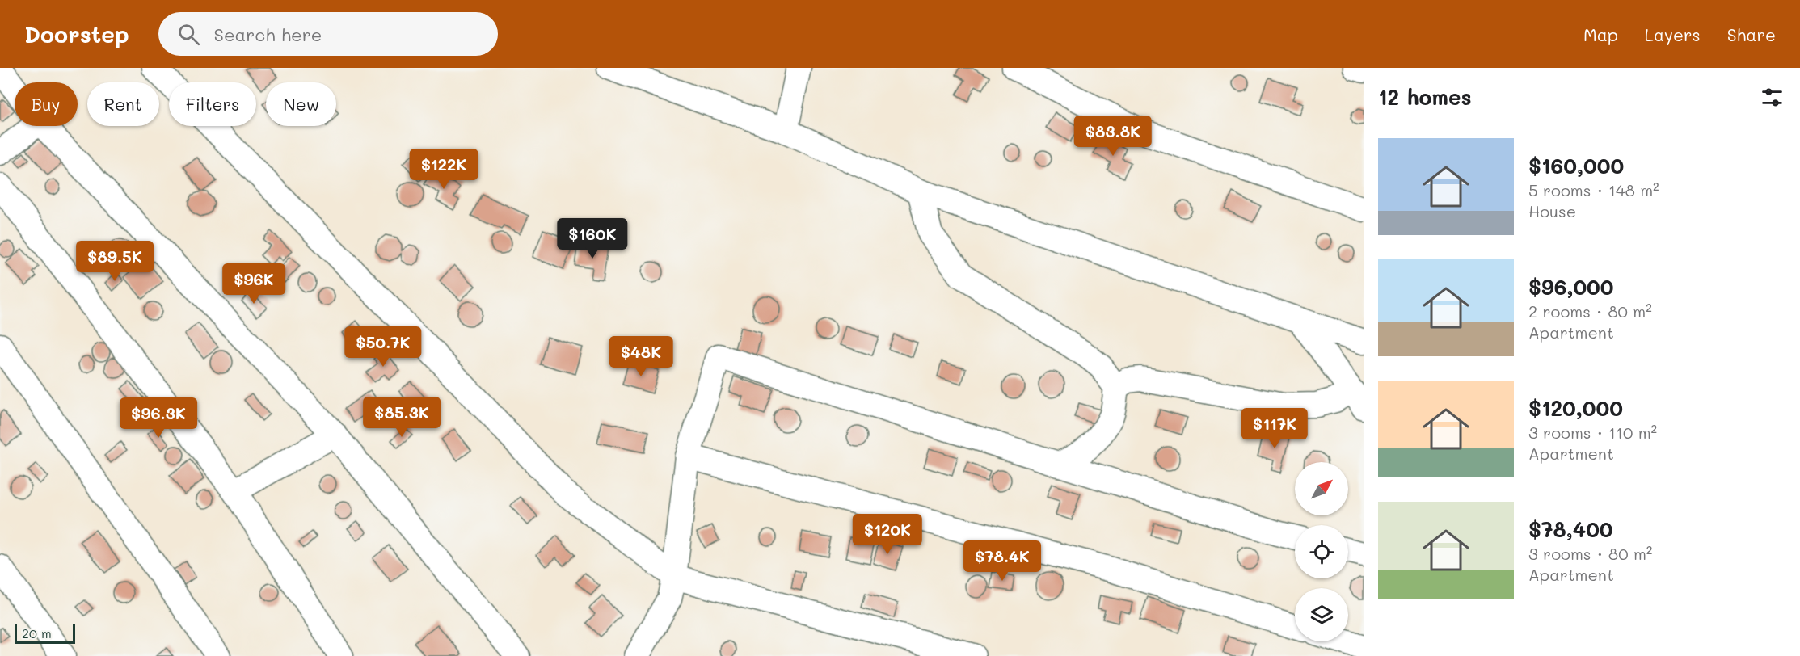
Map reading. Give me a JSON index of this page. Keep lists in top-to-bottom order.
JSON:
{
  "scale_bar": "20 m",
  "north": "top right",
  "page": {
    "header": "Doorstep",
    "search": "Search here",
    "nav": ["Map", "Layers", "Share"],
    "heading": "12 homes",
    "chip": [
      "Buy",
      "Rent",
      "Filters",
      "New"
    ],
    "price": [
      "$83.8K",
      "$122K",
      "$160K",
      "$89.5K",
      "$96K",
      "$50.7K",
      "$48K",
      "$85.3K",
      "$96.3K",
      "$117K",
      "$120K",
      "$78.4K"
    ],
    "list": [
      {
        "name": "$160,000",
        "note": "5 rooms · 148 m² · House"
      },
      {
        "name": "$96,000",
        "note": "2 rooms · 80 m² · Apartment"
      },
      {
        "name": "$120,000",
        "note": "3 rooms · 110 m² · Apartment"
      },
      {
        "name": "$78,400",
        "note": "3 rooms · 80 m² · Apartment"
      }
    ],
    "scale": "20 m"
  }
}
